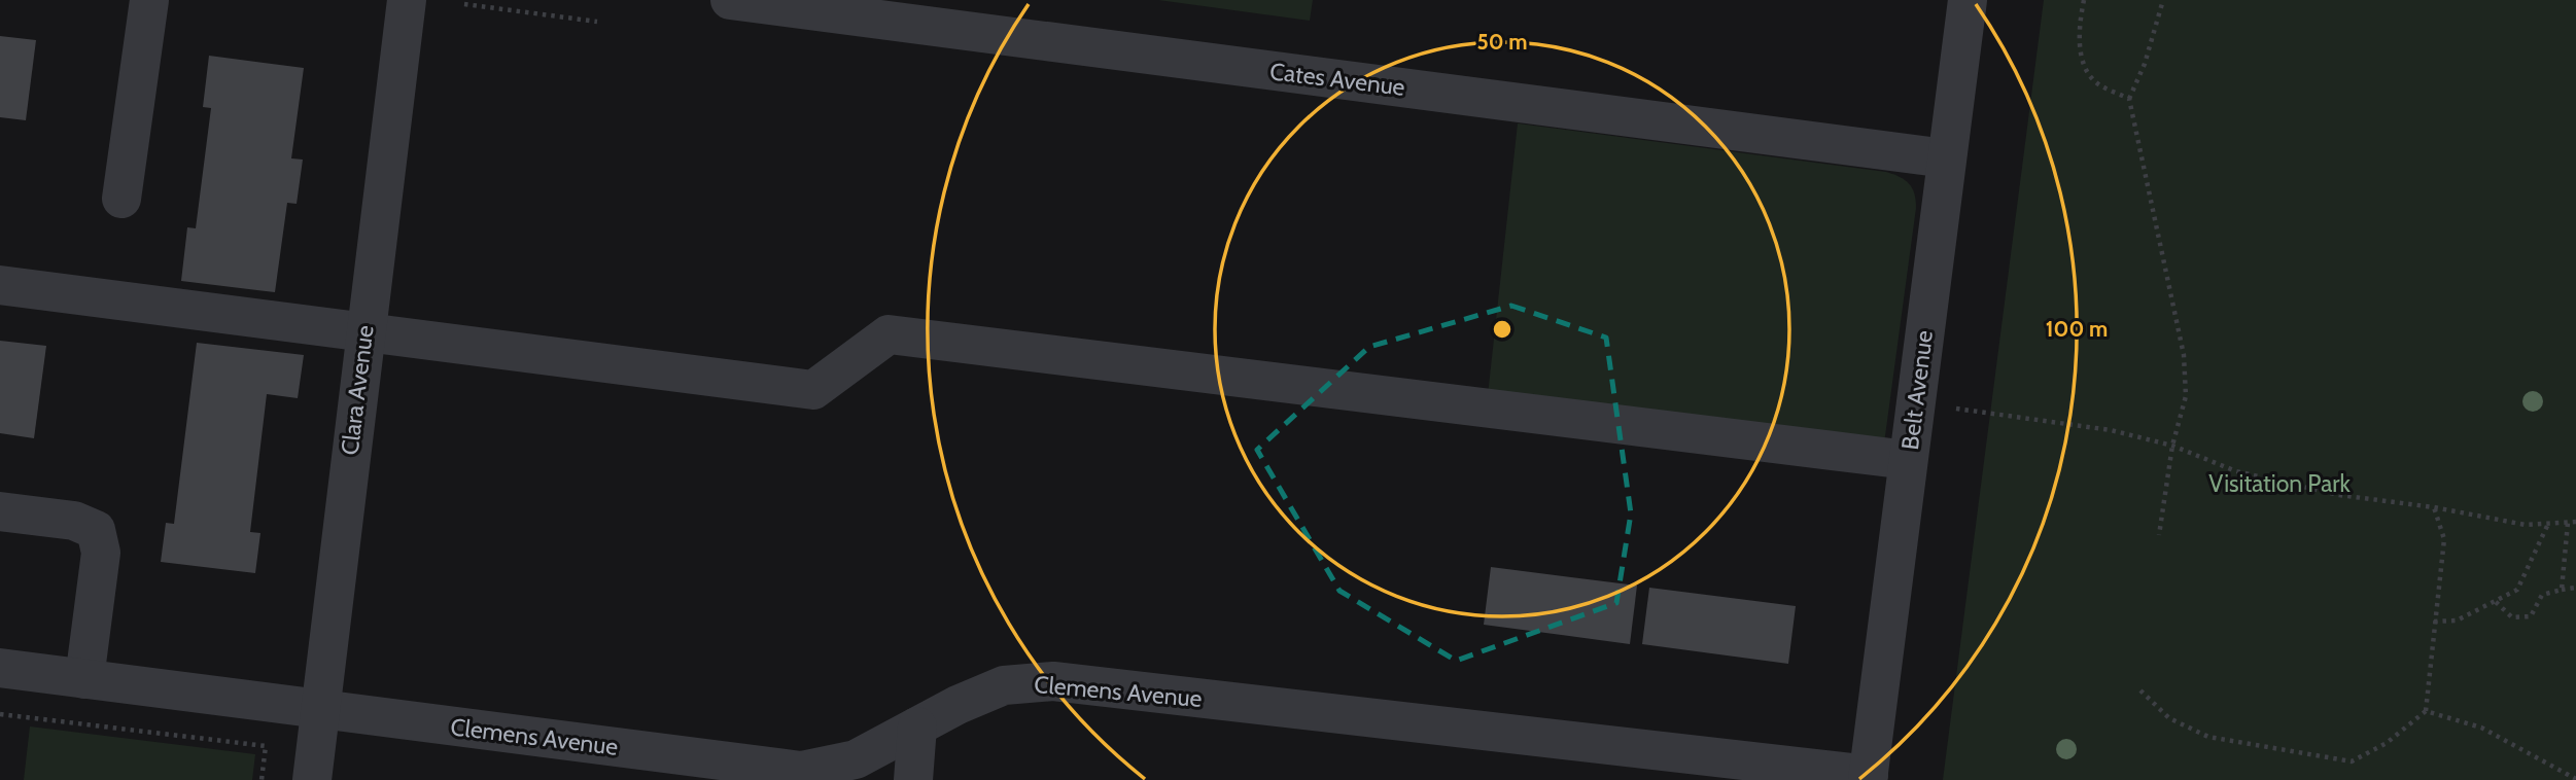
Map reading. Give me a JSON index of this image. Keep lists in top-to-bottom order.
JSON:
{
  "streets": {
    "street": [
      "Cates Avenue",
      "Clara Avenue",
      "Belt Avenue",
      "Clemens Avenue"
    ]
  },
  "crossings": [
    ["Cates Avenue", "Belt Avenue"],
    ["Clara Avenue", "Clemens Avenue"],
    ["Belt Avenue", "Clemens Avenue"]
  ],
  "parks": ["Visitation Park"],
  "rings": ["50 m", "100 m"]
}
